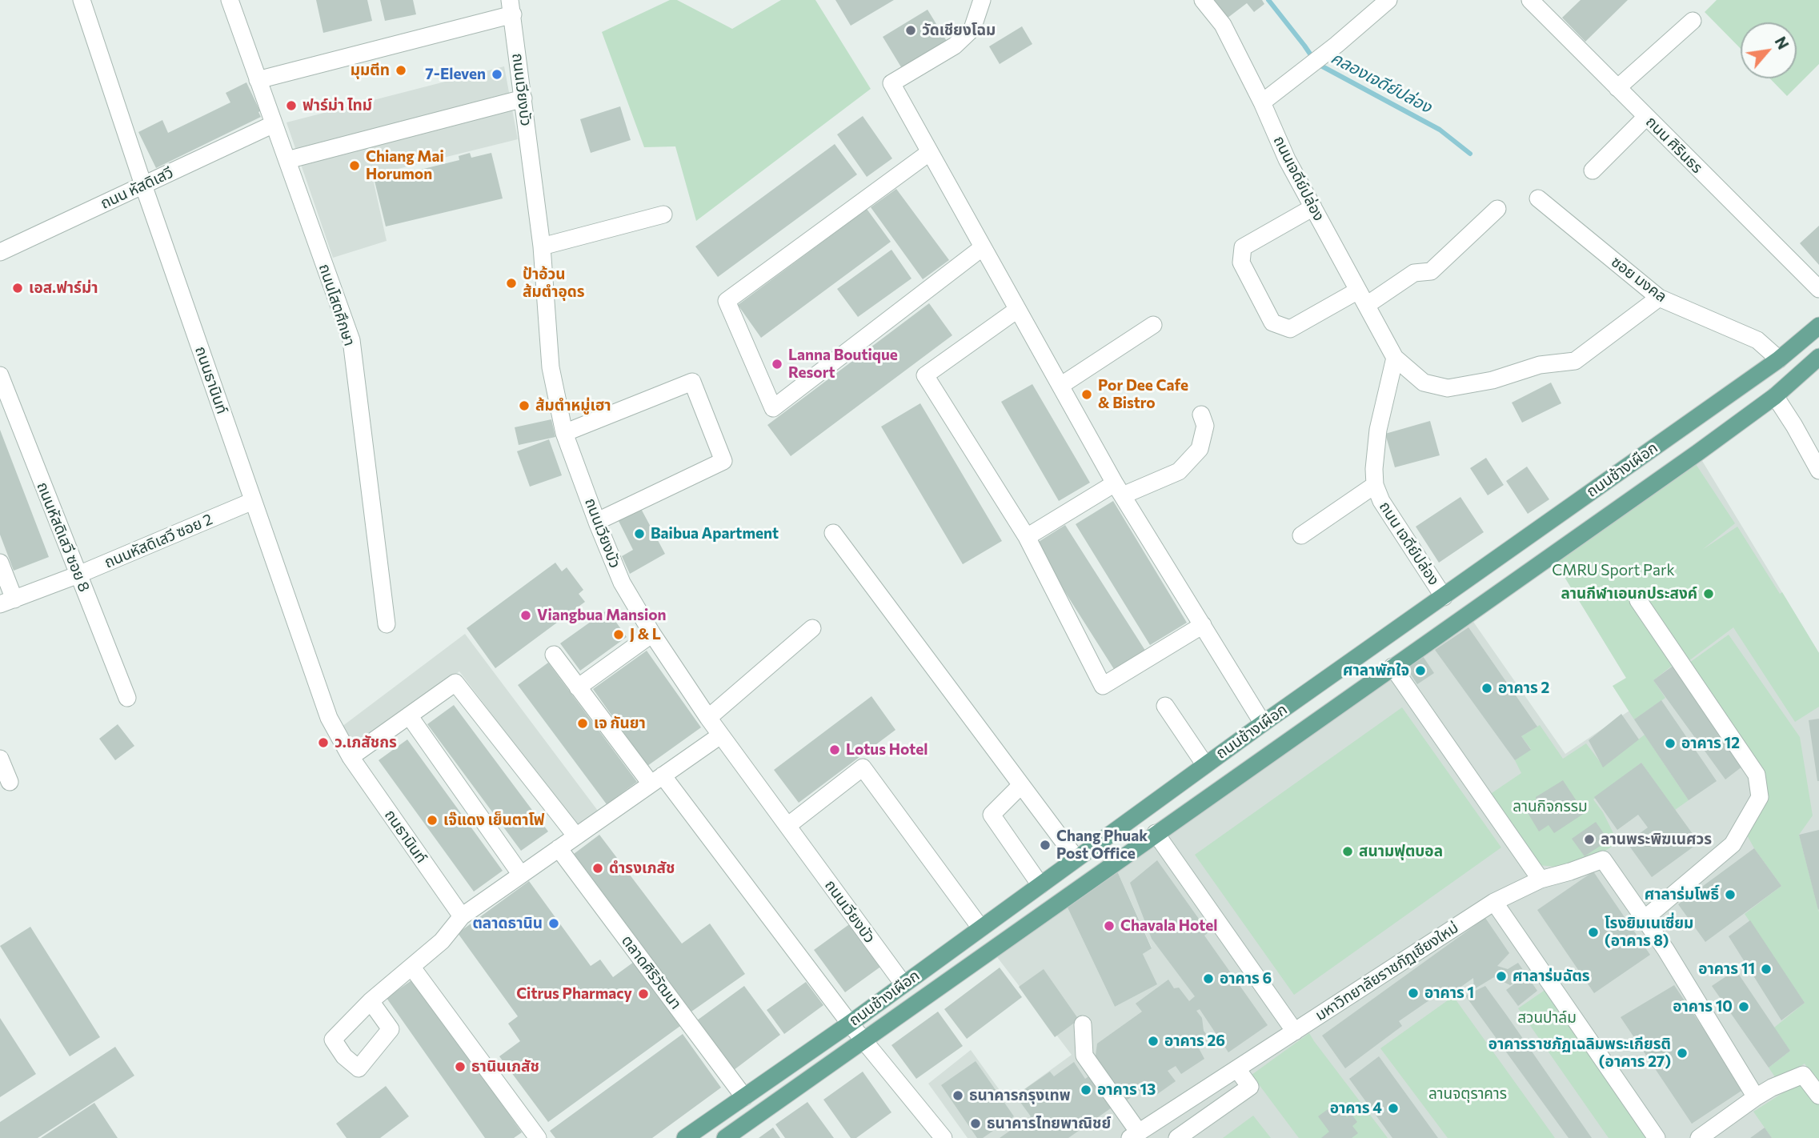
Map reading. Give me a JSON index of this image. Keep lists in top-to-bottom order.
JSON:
{
  "streets": {
    "main road": ["ถนนช้างเผือก"],
    "street": [
      "ถนนเวียงบัว",
      "ถนน ศิรินธร",
      "ถนนเจดีย์ปล่อง",
      "ถนน หัสดิเสวี",
      "ซอย มงคล",
      "ถนนโสตศึกษา",
      "ถนนธานินท์",
      "ถนนหัสดิเสวี ซอย 8",
      "ถนนหัสดิเสวี ซอย 2",
      "ถนน เจดีย์ปล่อง",
      "ถนธานินท์",
      "มหาวิทยาลัยราชภัฏเชียงใหม่",
      "ตลาดศิริวัฒนา"
    ]
  },
  "crossings": [
    ["ถนนเวียงบัว", "ถนนช้างเผือก"],
    ["ถนนเจดีย์ปล่อง", "ถนน เจดีย์ปล่อง"],
    ["ถนน หัสดิเสวี", "ถนนโสตศึกษา"],
    ["ถนน หัสดิเสวี", "ถนนธานินท์"],
    ["ซอย มงคล", "ถนนช้างเผือก"],
    ["ถนนธานินท์", "ถนนหัสดิเสวี ซอย 2"],
    ["ถนนธานินท์", "ถนธานินท์"],
    ["ถนนช้างเผือก", "ถนน เจดีย์ปล่อง"],
    ["ถนนช้างเผือก", "ตลาดศิริวัฒนา"],
    ["ถนนหัสดิเสวี ซอย 8", "ถนนหัสดิเสวี ซอย 2"]
  ],
  "water": ["คลองเจดีย์ปล่อง"],
  "parks": [
    "CMRU Sport Park",
    "ลานกิจกรรม",
    "สวนปาล์ม",
    "ลานจตุราคาร"
  ],
  "places": [
    "วัดเชียงโฉม",
    "มุมตีท",
    "7-Eleven",
    "ฟาร์ม่า ไทม์",
    "Chiang Mai Horumon",
    "ป้าอ้วน ส้มตำอุดร",
    "เอส.ฟาร์ม่า",
    "Lanna Boutique Resort",
    "Por Dee Cafe & Bistro",
    "ส้มตำหมู่เฮา",
    "Baibua Apartment",
    "ลานกีฬาเอนกประสงค์",
    "Viangbua Mansion",
    "J & L",
    "ศาลาพักใจ",
    "อาคาร 2",
    "เจ กันยา",
    "ว.เภสัชกร",
    "อาคาร 12",
    "Lotus Hotel",
    "เจ๊แดง เย็นตาโฟ",
    "ลานพระพิฆเนศวร",
    "Chang Phuak Post Office",
    "สนามฟุตบอล",
    "ดำรงเภสัช",
    "ศาลาร่มโพธิ์",
    "ตลาดธานิน",
    "Chavala Hotel",
    "โรงยิมเนเซี่ยม (อาคาร 8)",
    "อาคาร 11",
    "ศาลาร่มฉัตร",
    "อาคาร 6",
    "อาคาร 1",
    "Citrus Pharmacy",
    "อาคาร 10",
    "อาคาร 26",
    "อาคารราชภัฏเฉลิมพระเกียรติ (อาคาร 27)",
    "ธานินเภสัช",
    "อาคาร 13",
    "ธนาคารกรุงเทพ",
    "อาคาร 4",
    "ธนาคารไทยพาณิชย์"
  ],
  "north": "top right"
}
